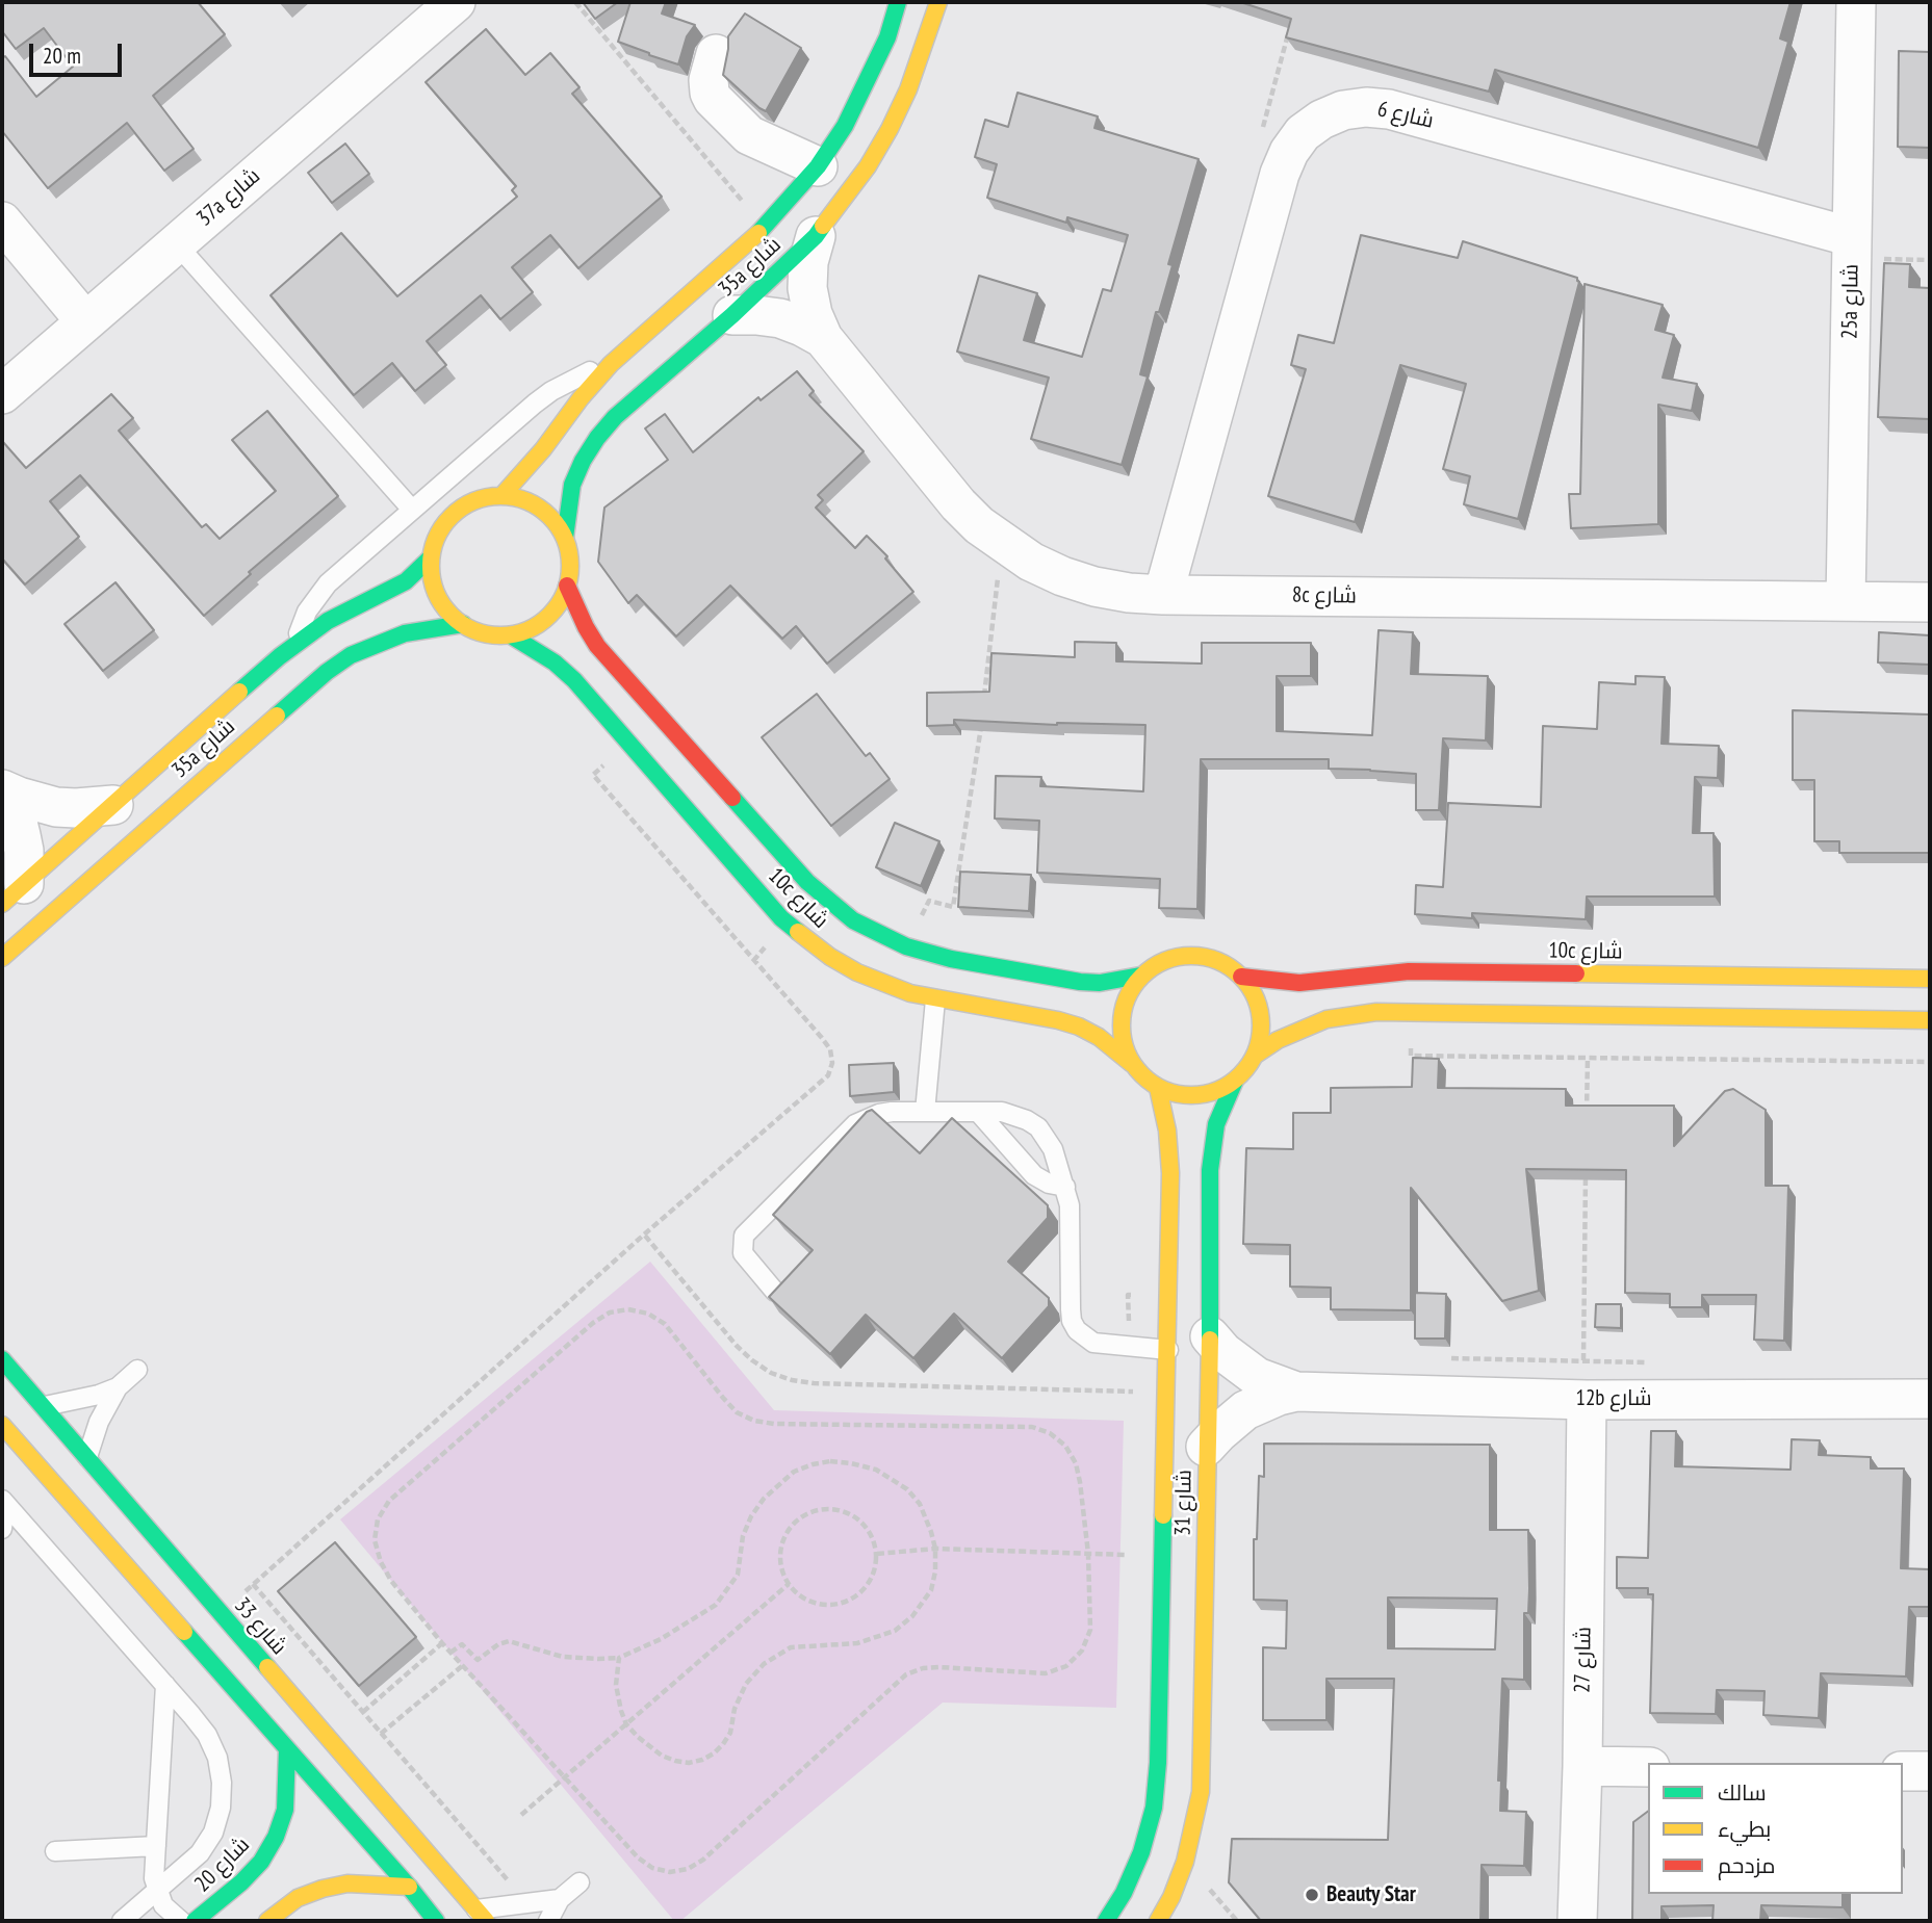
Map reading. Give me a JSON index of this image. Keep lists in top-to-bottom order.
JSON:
{
  "streets": {
    "street": [
      "شارع 6",
      "37a شارع",
      "35a شارع",
      "25a شارع",
      "8c شارع",
      "10c شارع",
      "12b شارع",
      "شارع 31",
      "شارع 33",
      "شارع 27",
      "شارع 20"
    ]
  },
  "crossings": [
    ["شارع 6", "25a شارع"],
    ["شارع 6", "8c شارع"],
    ["35a شارع", "8c شارع"],
    ["35a شارع", "10c شارع"],
    ["25a شارع", "8c شارع"],
    ["10c شارع", "شارع 31"],
    ["12b شارع", "شارع 31"],
    ["12b شارع", "شارع 27"]
  ],
  "places": ["Beauty Star"],
  "legend": ["سالك", "بطيء", "مزدحم"],
  "scale_bar": "20 m"
}
